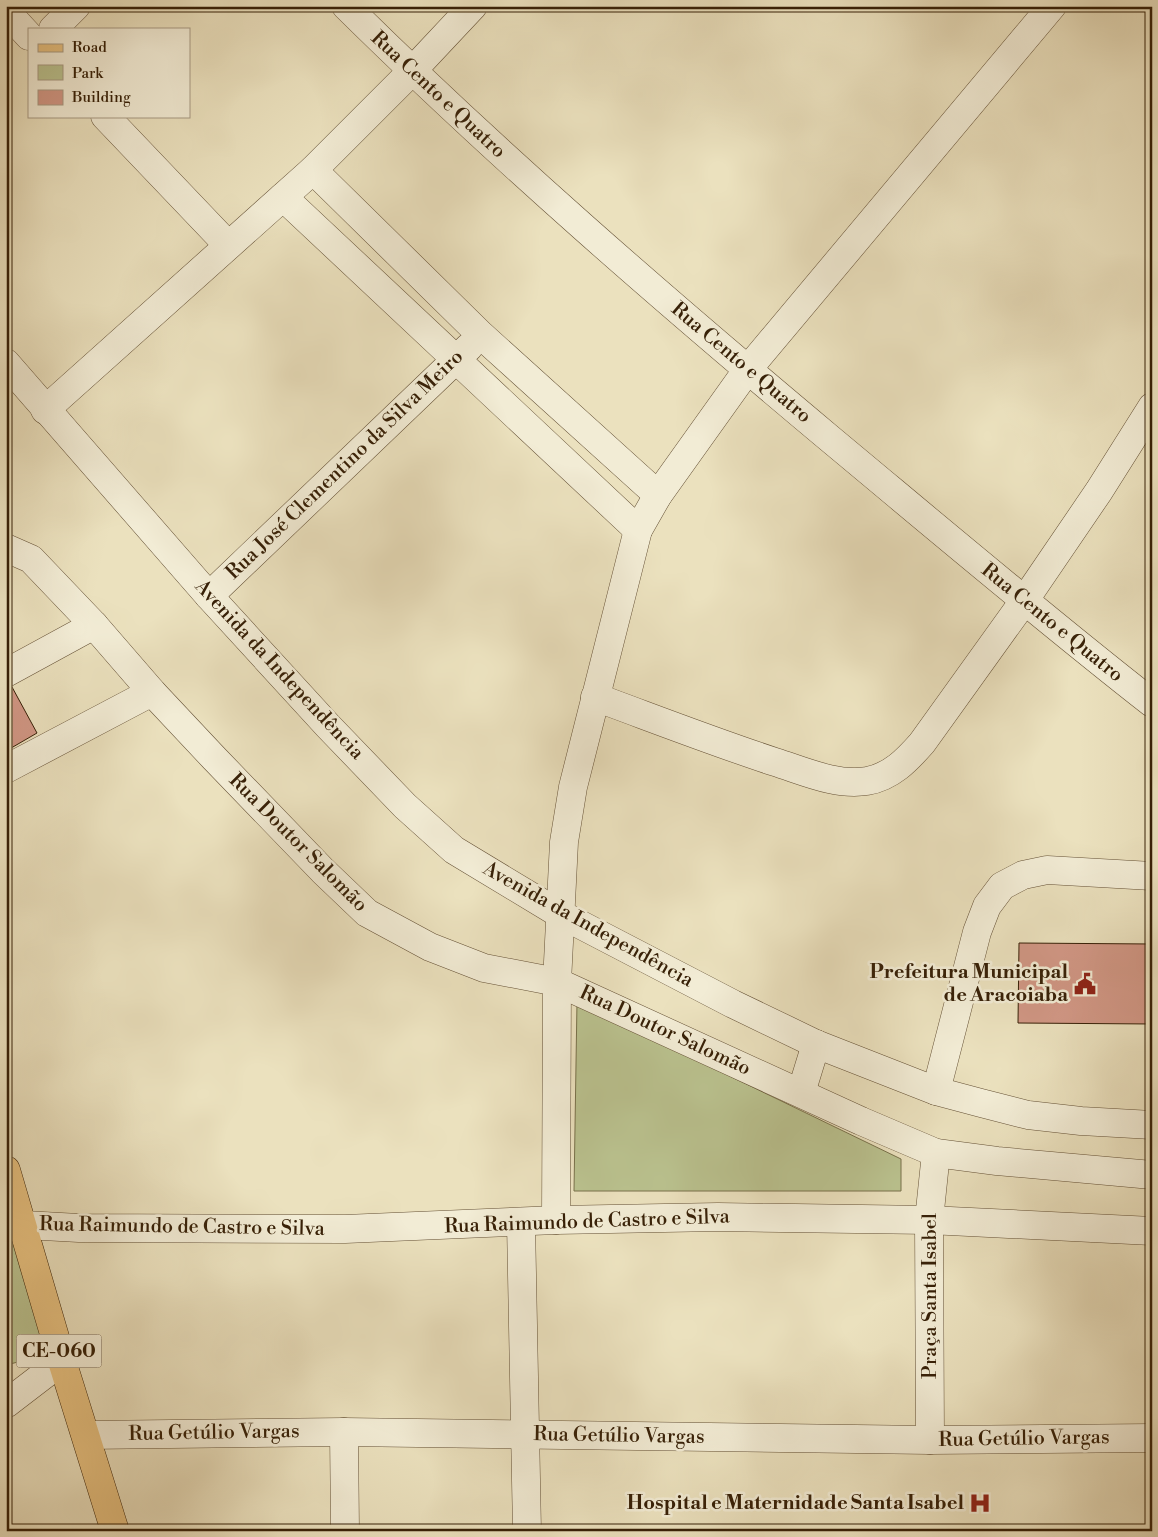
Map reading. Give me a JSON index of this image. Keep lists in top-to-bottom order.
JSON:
{
  "streets": {
    "main road": ["CE-060"],
    "street": [
      "Rua Cento e Quatro",
      "Rua José Clementino da Silva Meiro",
      "Avenida da Independência",
      "Rua Doutor Salomão",
      "Rua Raimundo de Castro e Silva",
      "Praça Santa Isabel",
      "Rua Getúlio Vargas"
    ]
  },
  "crossings": [
    ["Rua José Clementino da Silva Meiro", "Avenida da Independência"],
    ["Rua Doutor Salomão", "Praça Santa Isabel"],
    ["Rua Raimundo de Castro e Silva", "Praça Santa Isabel"],
    ["Rua Raimundo de Castro e Silva", "CE-060"],
    ["Praça Santa Isabel", "Rua Getúlio Vargas"],
    ["CE-060", "Rua Getúlio Vargas"]
  ],
  "places": {
    "public building": ["Prefeitura Municipal de Aracoiaba"],
    "hospital": ["Hospital e Maternidade Santa Isabel"]
  },
  "legend": ["Road", "Park", "Building"]
}
